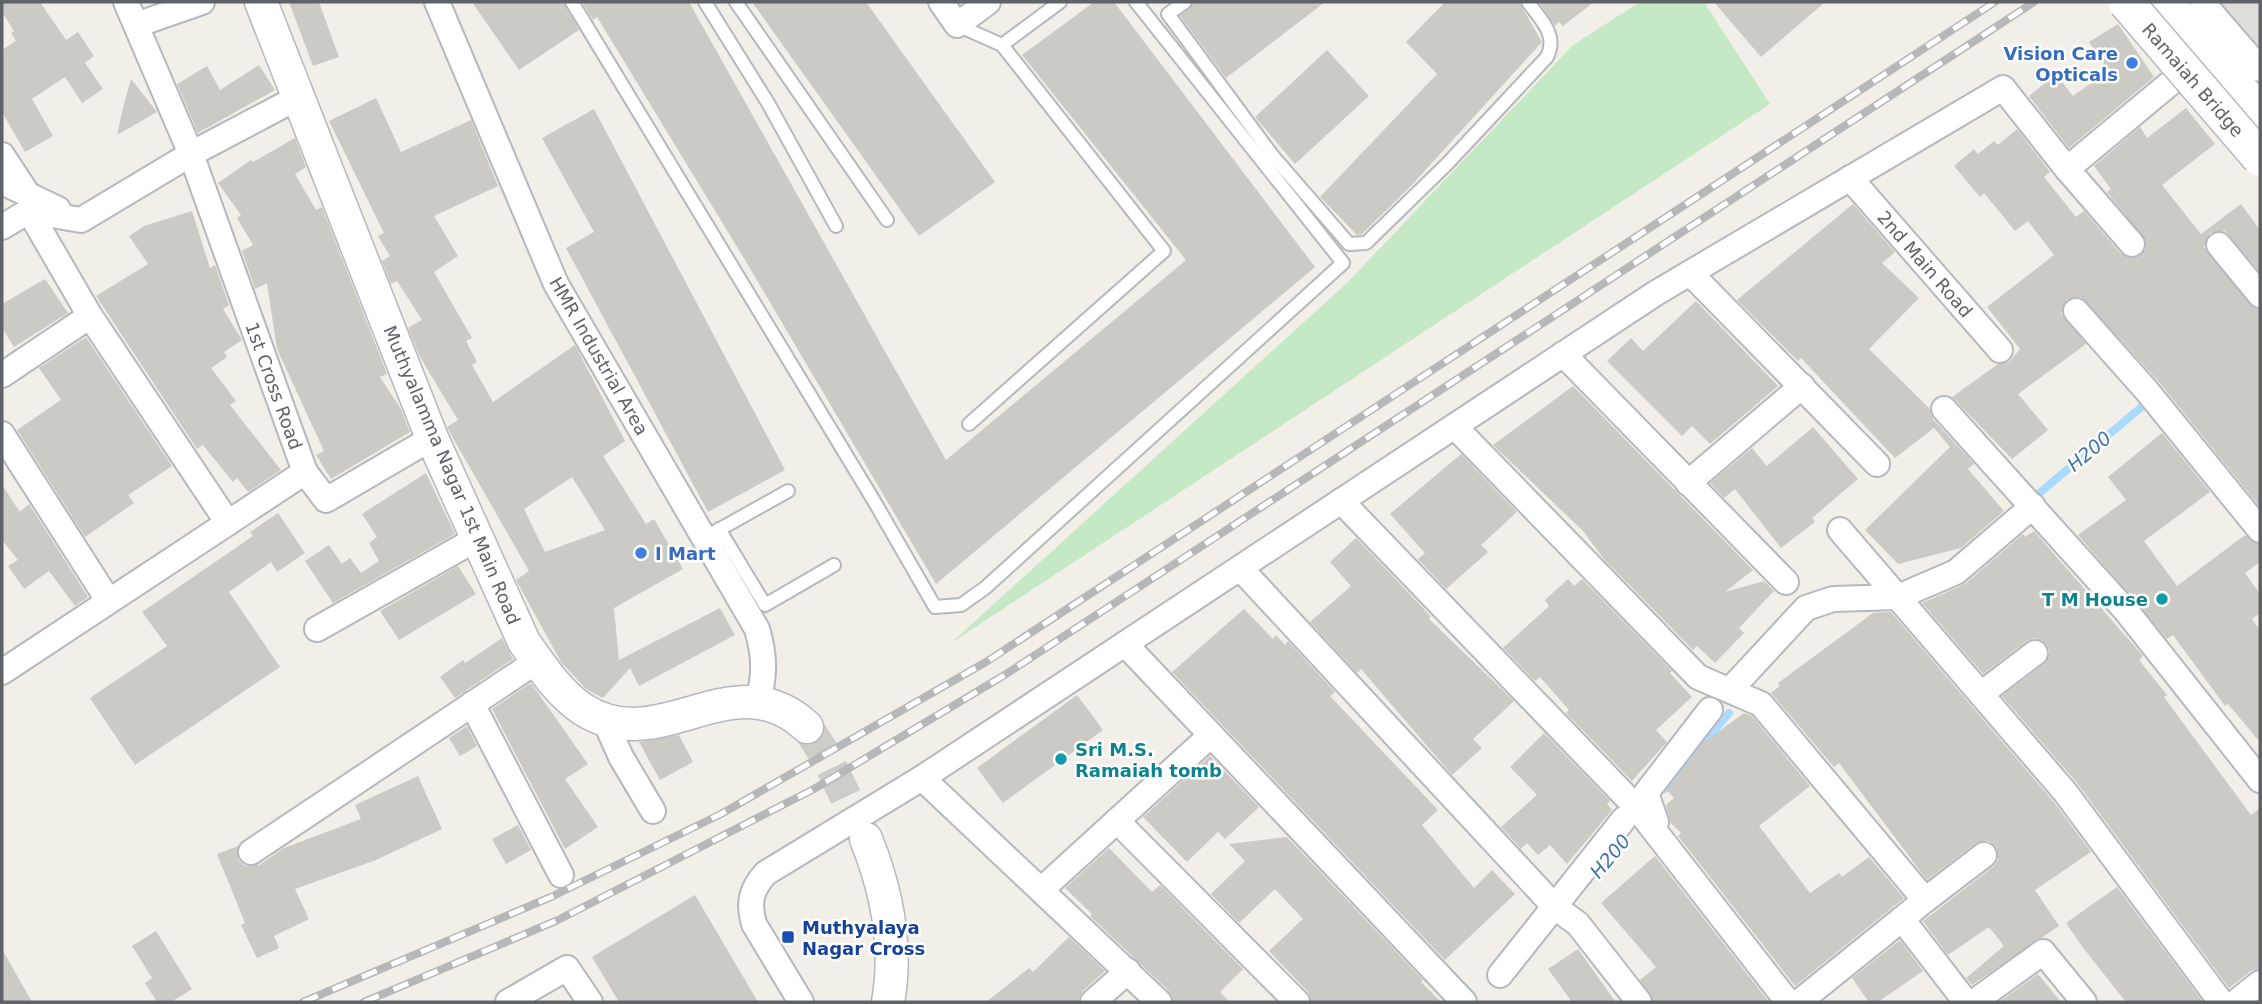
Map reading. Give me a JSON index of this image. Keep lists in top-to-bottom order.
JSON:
{
  "streets": {
    "main road": ["Ramaiah Bridge"],
    "street": [
      "2nd Main Road",
      "HMR Industrial Area",
      "1st Cross Road",
      "Muthyalamma Nagar 1st Main Road"
    ]
  },
  "crossings": [
    ["HMR Industrial Area", "Muthyalamma Nagar 1st Main Road"]
  ],
  "water": ["H200"],
  "places": {
    "other": [
      "Vision Care Opticals",
      "I Mart",
      "T M House",
      "Sri M.S. Ramaiah tomb"
    ],
    "transit": ["Muthyalaya Nagar Cross"]
  }
}
